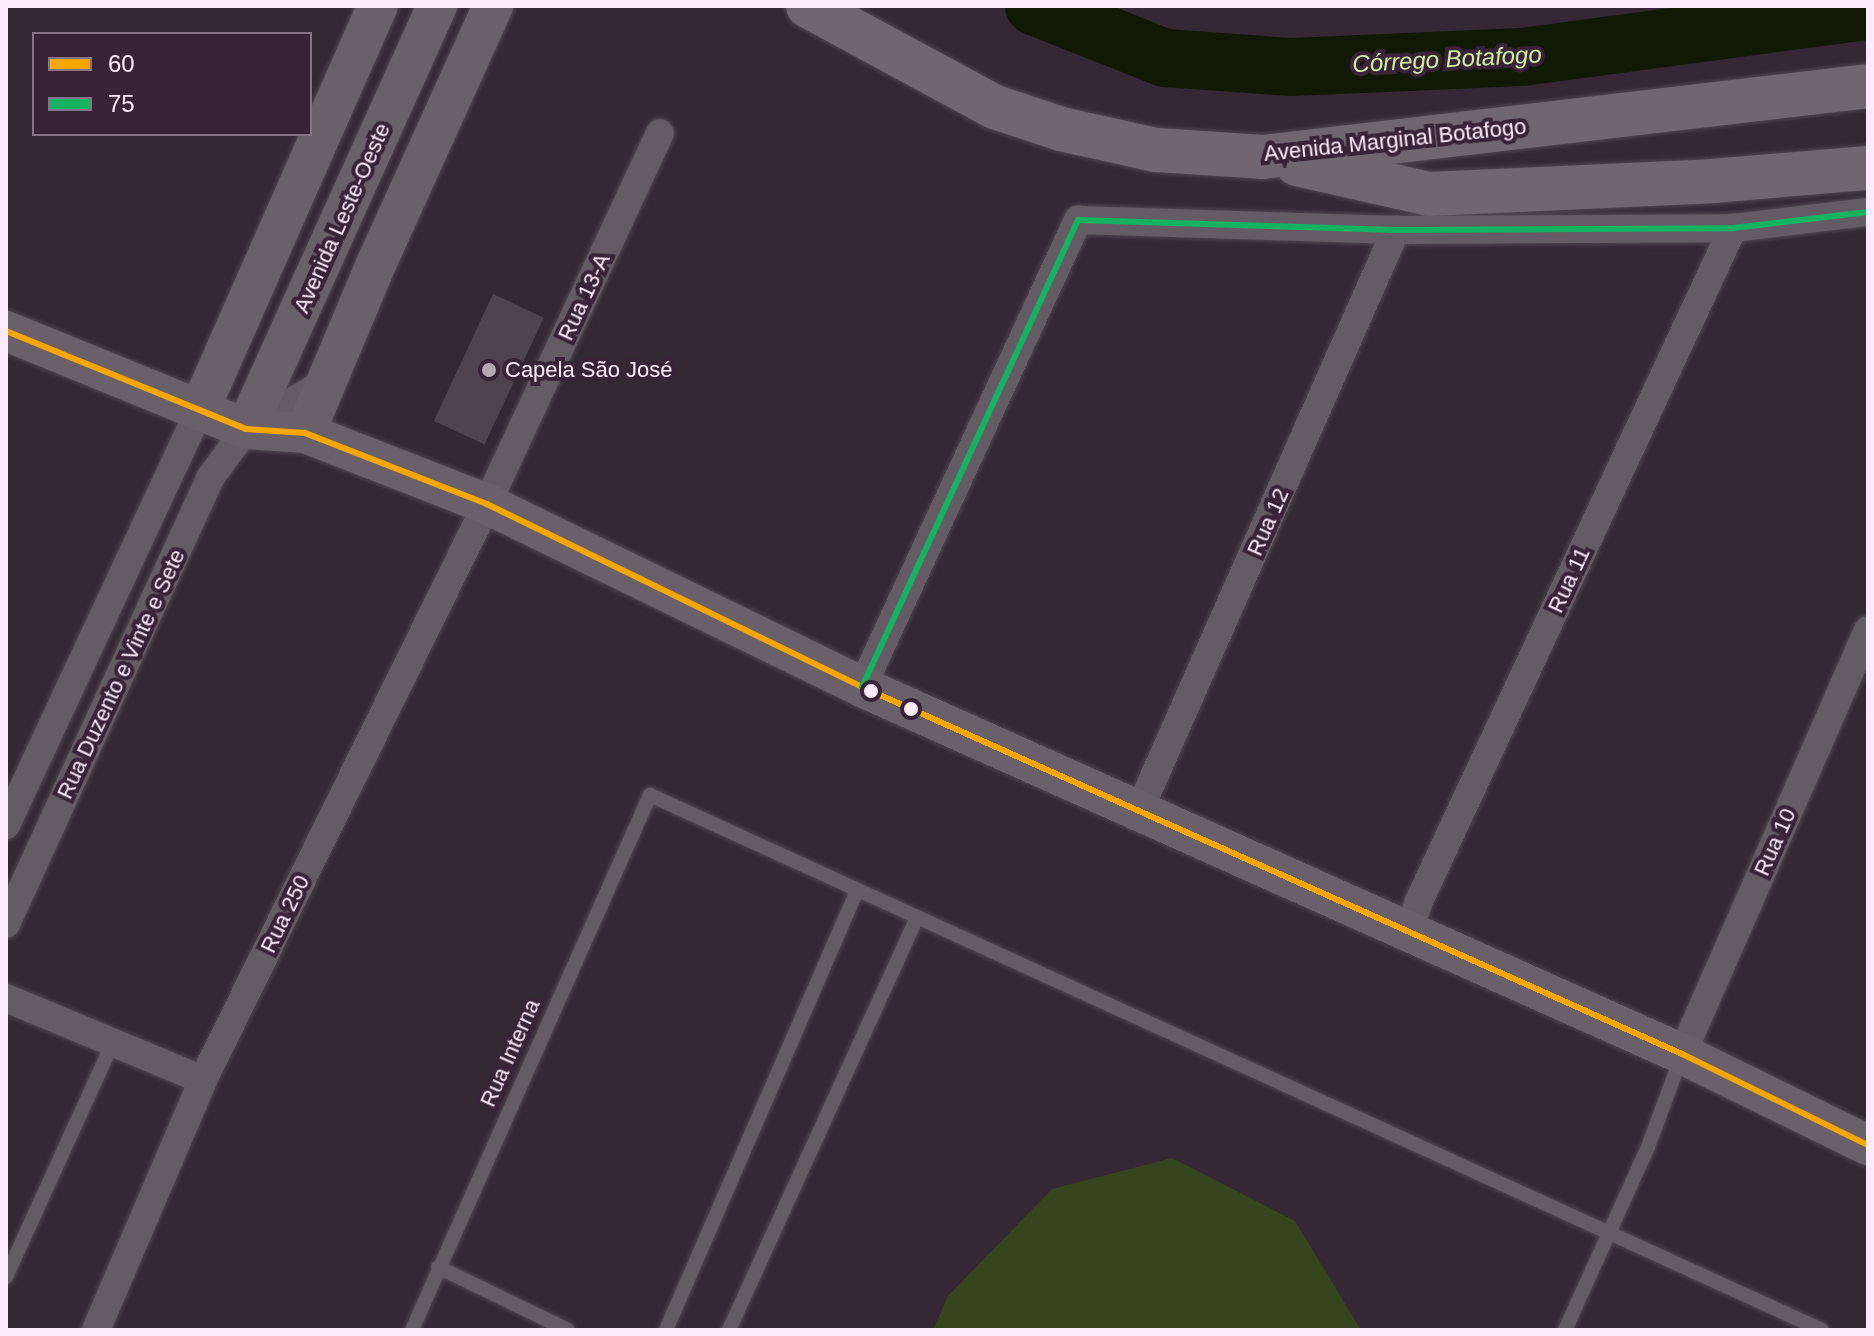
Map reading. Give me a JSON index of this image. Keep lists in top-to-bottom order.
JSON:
{
  "streets": {
    "main road": ["Avenida Marginal Botafogo", "Avenida Leste-Oeste"],
    "street": [
      "Rua 13-A",
      "Rua 12",
      "Rua 11",
      "Rua Duzento e Vinte e Sete",
      "Rua 10",
      "Rua 250"
    ],
    "lane": ["Rua Interna"]
  },
  "crossings": [
    ["Avenida Leste-Oeste", "Rua Duzento e Vinte e Sete"],
    ["Rua 13-A", "Rua 250"]
  ],
  "water": ["Córrego Botafogo"],
  "places": ["Capela São José"],
  "lines": ["transit line 75", "transit line 60"],
  "legend": ["60", "75"]
}
